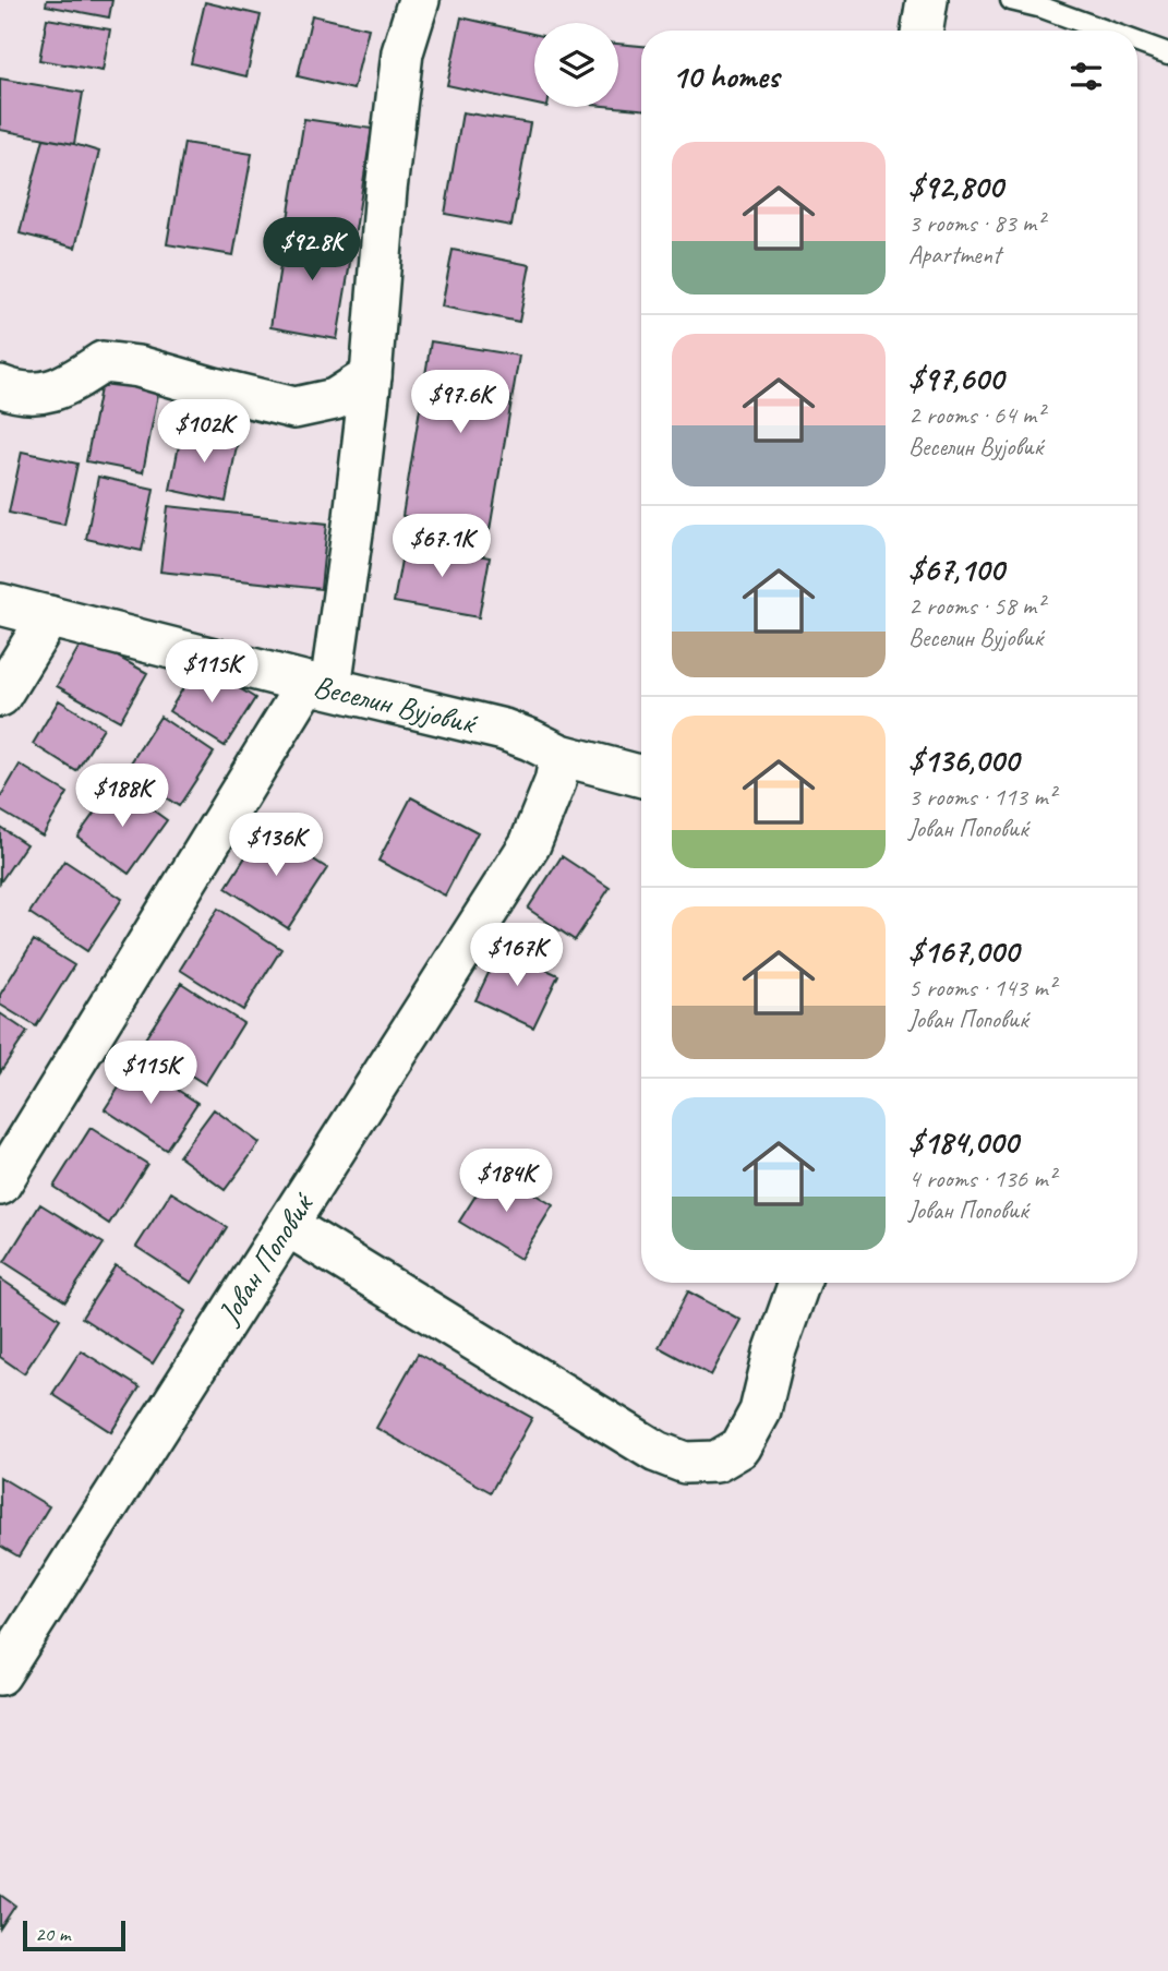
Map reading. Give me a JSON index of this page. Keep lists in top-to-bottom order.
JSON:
{
  "streets": {
    "street": ["Веселин Вујовиќ", "Јован Поповиќ"]
  },
  "crossings": [
    ["Веселин Вујовиќ", "Јован Поповиќ"]
  ],
  "scale_bar": "20 m",
  "page": {
    "heading": "10 homes",
    "list": [
      {
        "name": "$92,800",
        "note": "3 rooms · 83 m² · Apartment"
      },
      {
        "name": "$97,600",
        "note": "2 rooms · 64 m² · Веселин Вујовиќ"
      },
      {
        "name": "$67,100",
        "note": "2 rooms · 58 m² · Веселин Вујовиќ"
      },
      {
        "name": "$136,000",
        "note": "3 rooms · 113 m² · Јован Поповиќ"
      },
      {
        "name": "$167,000",
        "note": "5 rooms · 143 m² · Јован Поповиќ"
      },
      {
        "name": "$184,000",
        "note": "4 rooms · 136 m² · Јован Поповиќ"
      }
    ],
    "price": [
      "$92.8K",
      "$97.6K",
      "$102K",
      "$67.1K",
      "$115K",
      "$188K",
      "$136K",
      "$167K",
      "$115K",
      "$184K"
    ],
    "scale": "20 m"
  }
}
